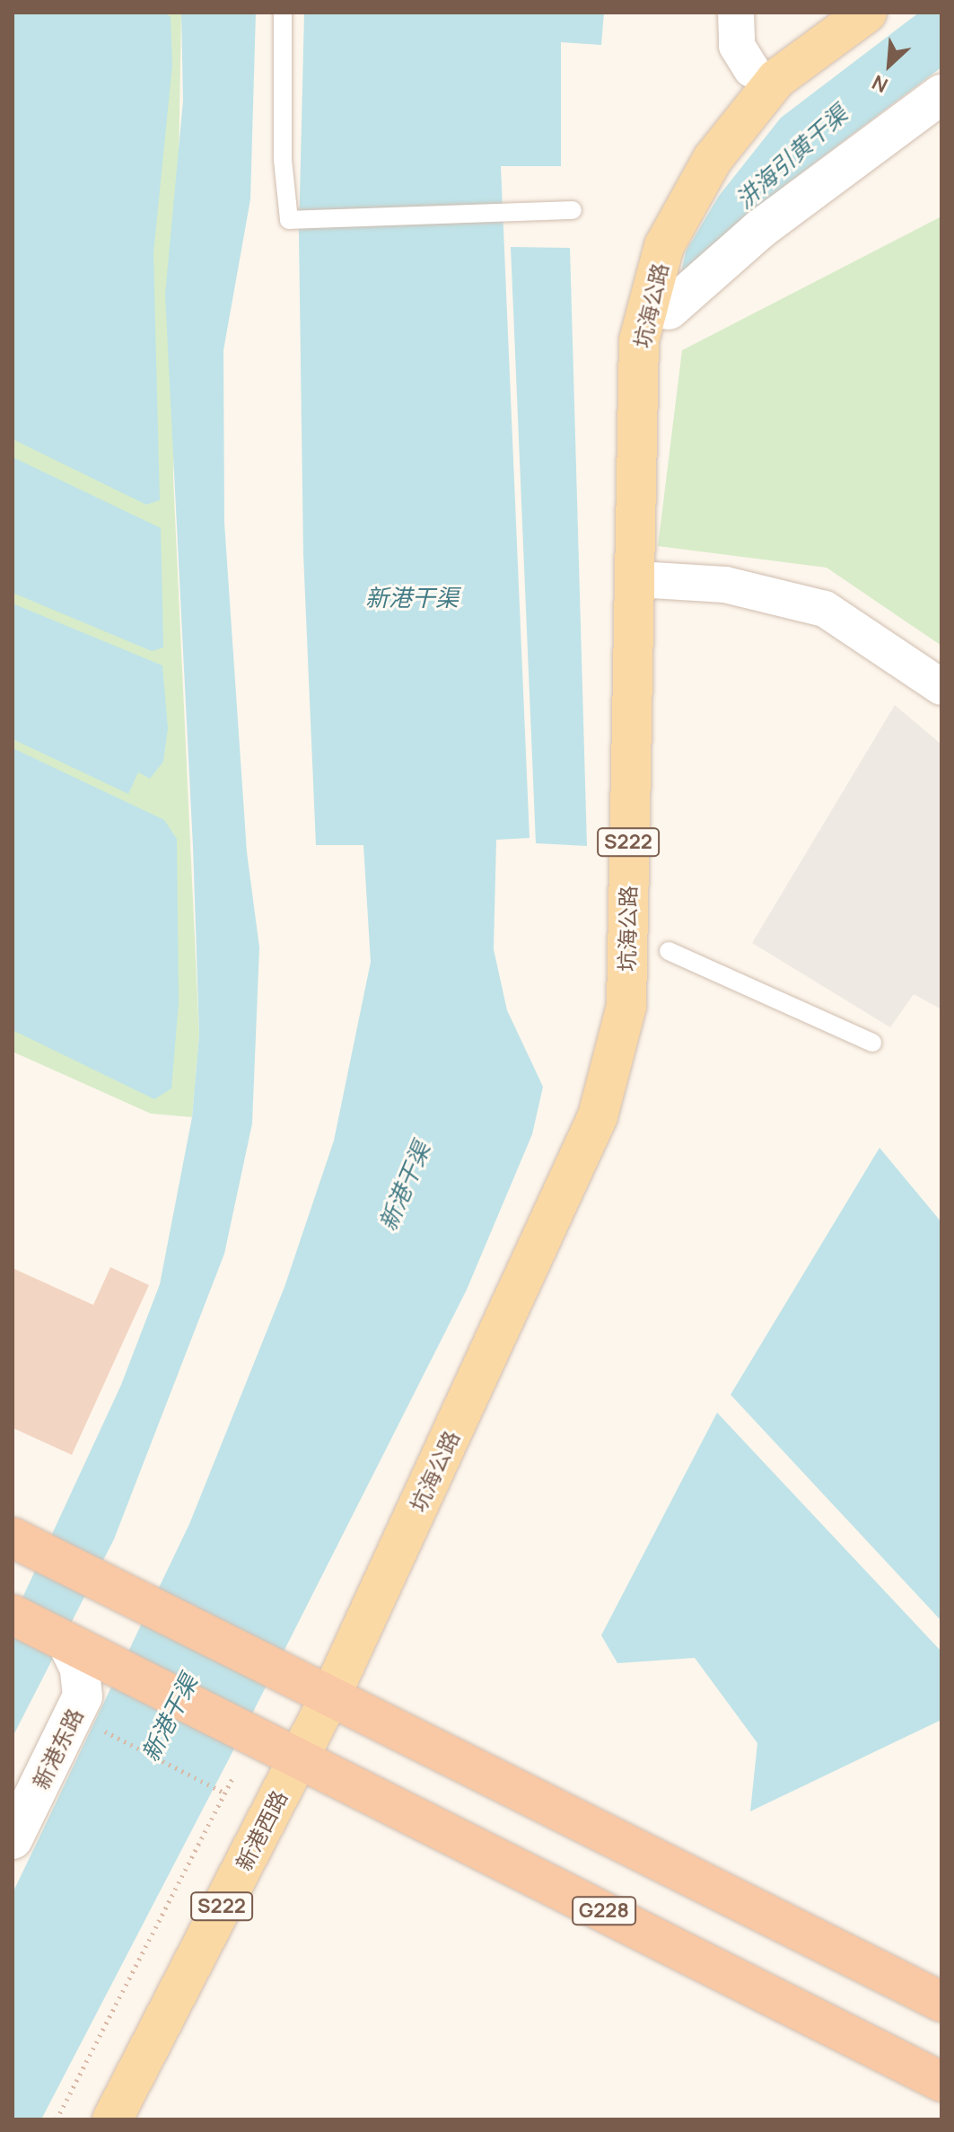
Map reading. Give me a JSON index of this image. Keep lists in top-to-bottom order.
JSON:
{
  "streets": {
    "highway": ["G228"],
    "main road": ["坑海公路", "S222", "新港西路"],
    "street": ["新港东路"]
  },
  "crossings": [
    ["坑海公路", "新港西路"],
    ["新港东路", "G228"],
    ["新港西路", "G228"]
  ],
  "water": ["汫海引黄干渠", "新港干渠"],
  "north": "bottom left"
}
